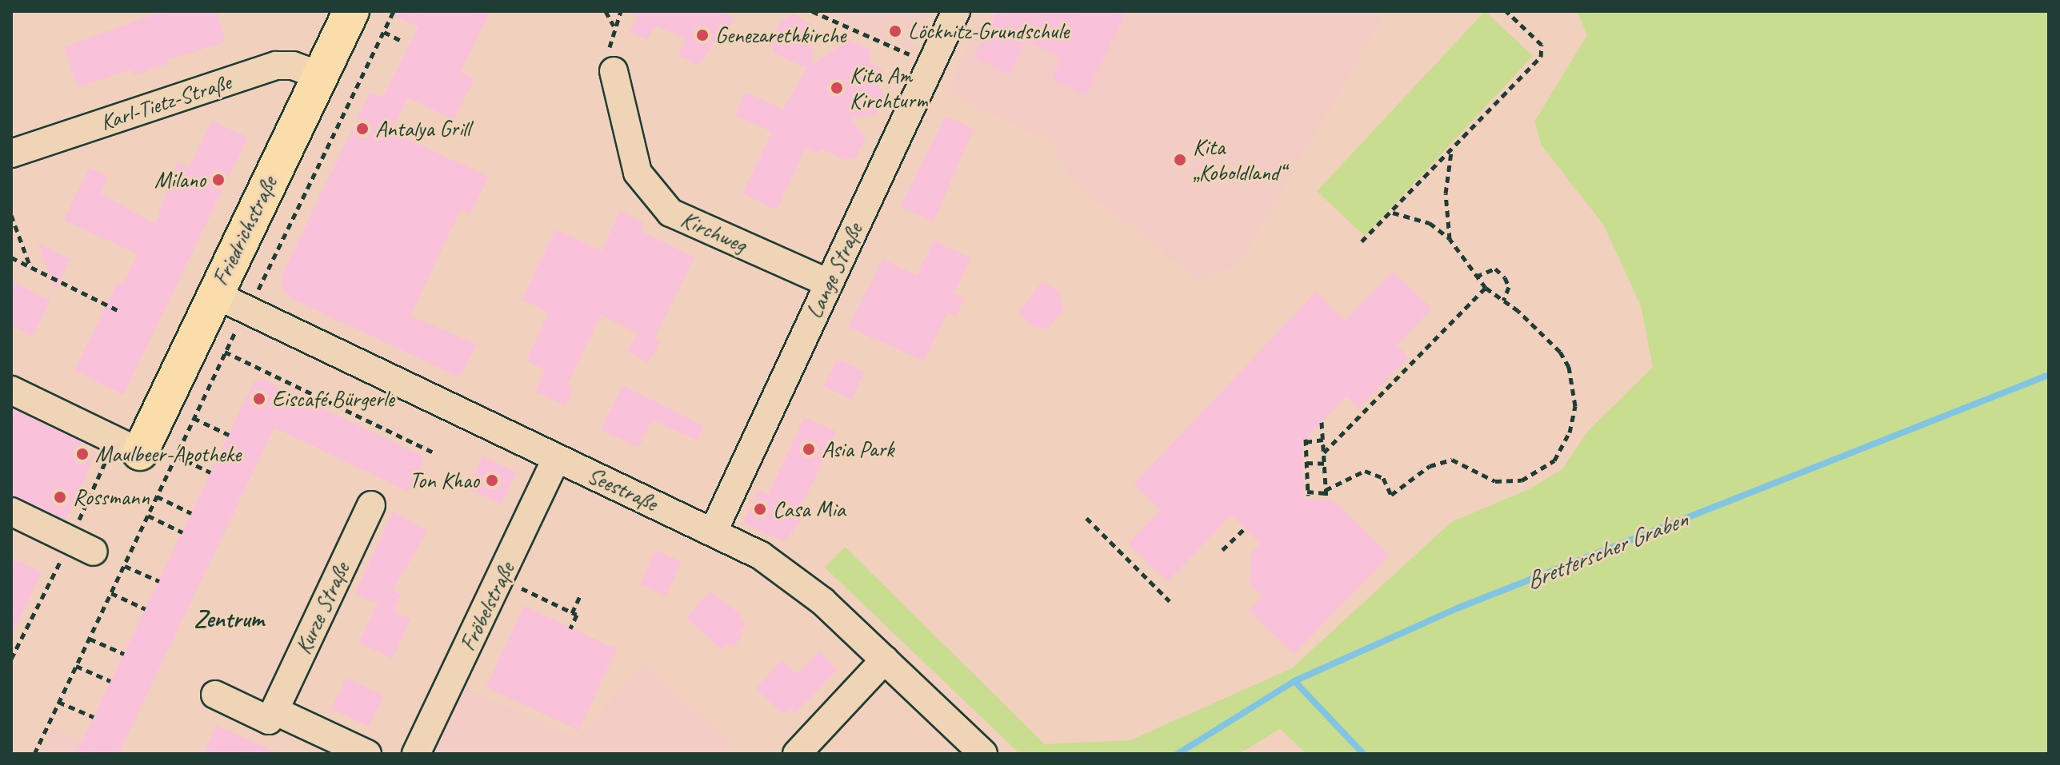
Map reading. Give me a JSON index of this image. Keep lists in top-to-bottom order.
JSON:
{
  "streets": {
    "main road": ["Friedrichstraße"],
    "street": [
      "Karl-Tietz-Straße",
      "Kirchweg",
      "Lange Straße",
      "Seestraße",
      "Fröbelstraße",
      "Kurze Straße"
    ]
  },
  "crossings": [
    ["Karl-Tietz-Straße", "Friedrichstraße"],
    ["Friedrichstraße", "Seestraße"],
    ["Kirchweg", "Lange Straße"],
    ["Lange Straße", "Seestraße"],
    ["Seestraße", "Fröbelstraße"]
  ],
  "districts": ["Zentrum"],
  "water": ["Bretterscher Graben"],
  "places": [
    "Löcknitz-Grundschule",
    "Genezarethkirche",
    "Kita Am Kirchturm",
    "Antalya Grill",
    "Kita „Koboldland“",
    "Milano",
    "Eiscafé Bürgerle",
    "Asia Park",
    "Maulbeer-Apotheke",
    "Ton Khao",
    "Rossmann",
    "Casa Mia"
  ]
}
